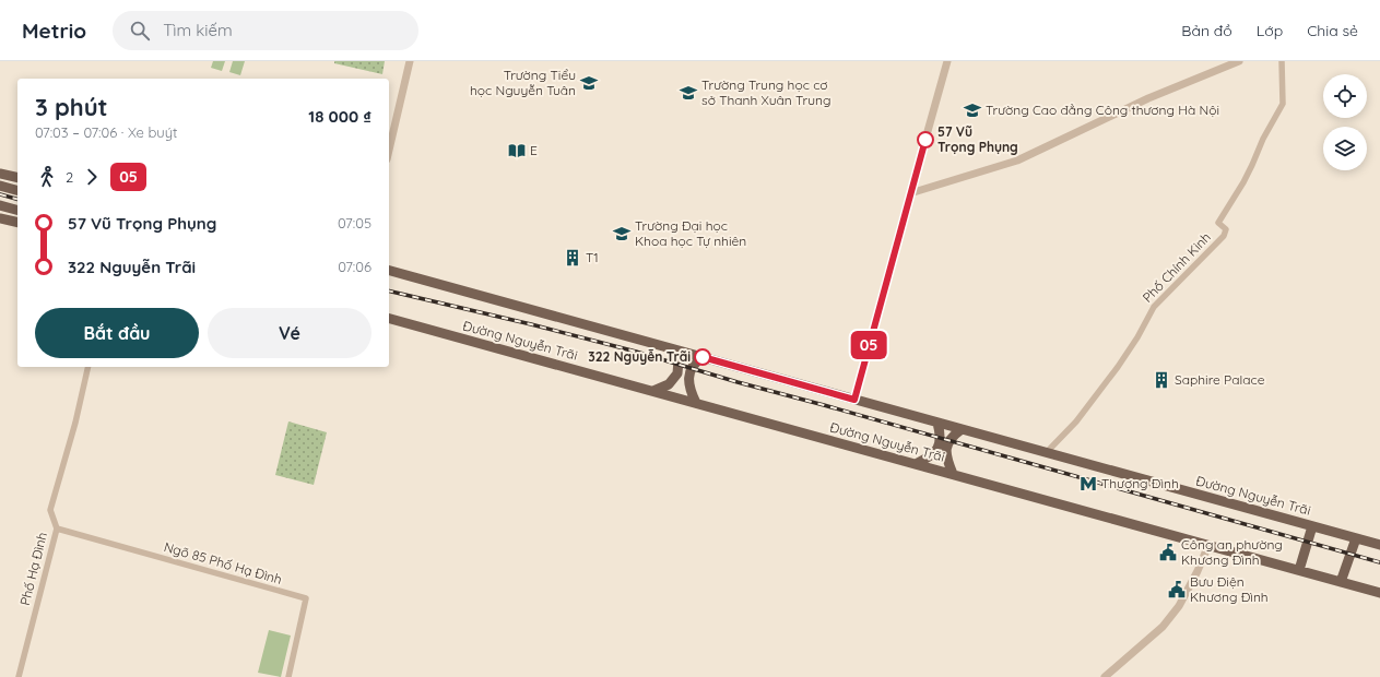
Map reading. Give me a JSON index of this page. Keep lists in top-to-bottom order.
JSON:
{
  "streets": {
    "main road": ["Đường Nguyễn Trãi"],
    "street": ["Phố Chính Kinh", "Ngõ 85 Phố Hạ Đình", "Phố Hạ Đình"]
  },
  "crossings": [
    ["Phố Chính Kinh", "Đường Nguyễn Trãi"],
    ["Ngõ 85 Phố Hạ Đình", "Phố Hạ Đình"]
  ],
  "places": {
    "school or university": [
      "Trường Tiểu học Nguyễn Tuân",
      "Trường Trung học cơ sở Thanh Xuân Trung",
      "Trường Cao đẳng Công thương Hà Nội",
      "Trường Đại học Khoa học Tự nhiên"
    ],
    "other": ["57 Vũ Trọng Phụng", "322 Nguyễn Trãi"],
    "library": ["E"],
    "building": ["T1", "Saphire Palace"],
    "metro station": ["Thượng Đình"],
    "public building": ["Công an phường Khương Đình", "Bưu Điện Khương Đình"]
  },
  "lines": ["bus line 05"],
  "page": {
    "header": "Metrio",
    "search": "Tìm kiếm",
    "nav": ["Bản đồ", "Lớp", "Chia sẻ"],
    "on_map": "05",
    "heading": ["3 phút", "07:03 – 07:06 · Xe buýt", "18 000 ₫"],
    "legs": ["2", "05"],
    "list": [
      {
        "name": "57 Vũ Trọng Phụng",
        "value": "07:05"
      },
      {
        "name": "322 Nguyễn Trãi",
        "value": "07:06"
      }
    ],
    "buttons": ["Bắt đầu", "Vé"]
  }
}
